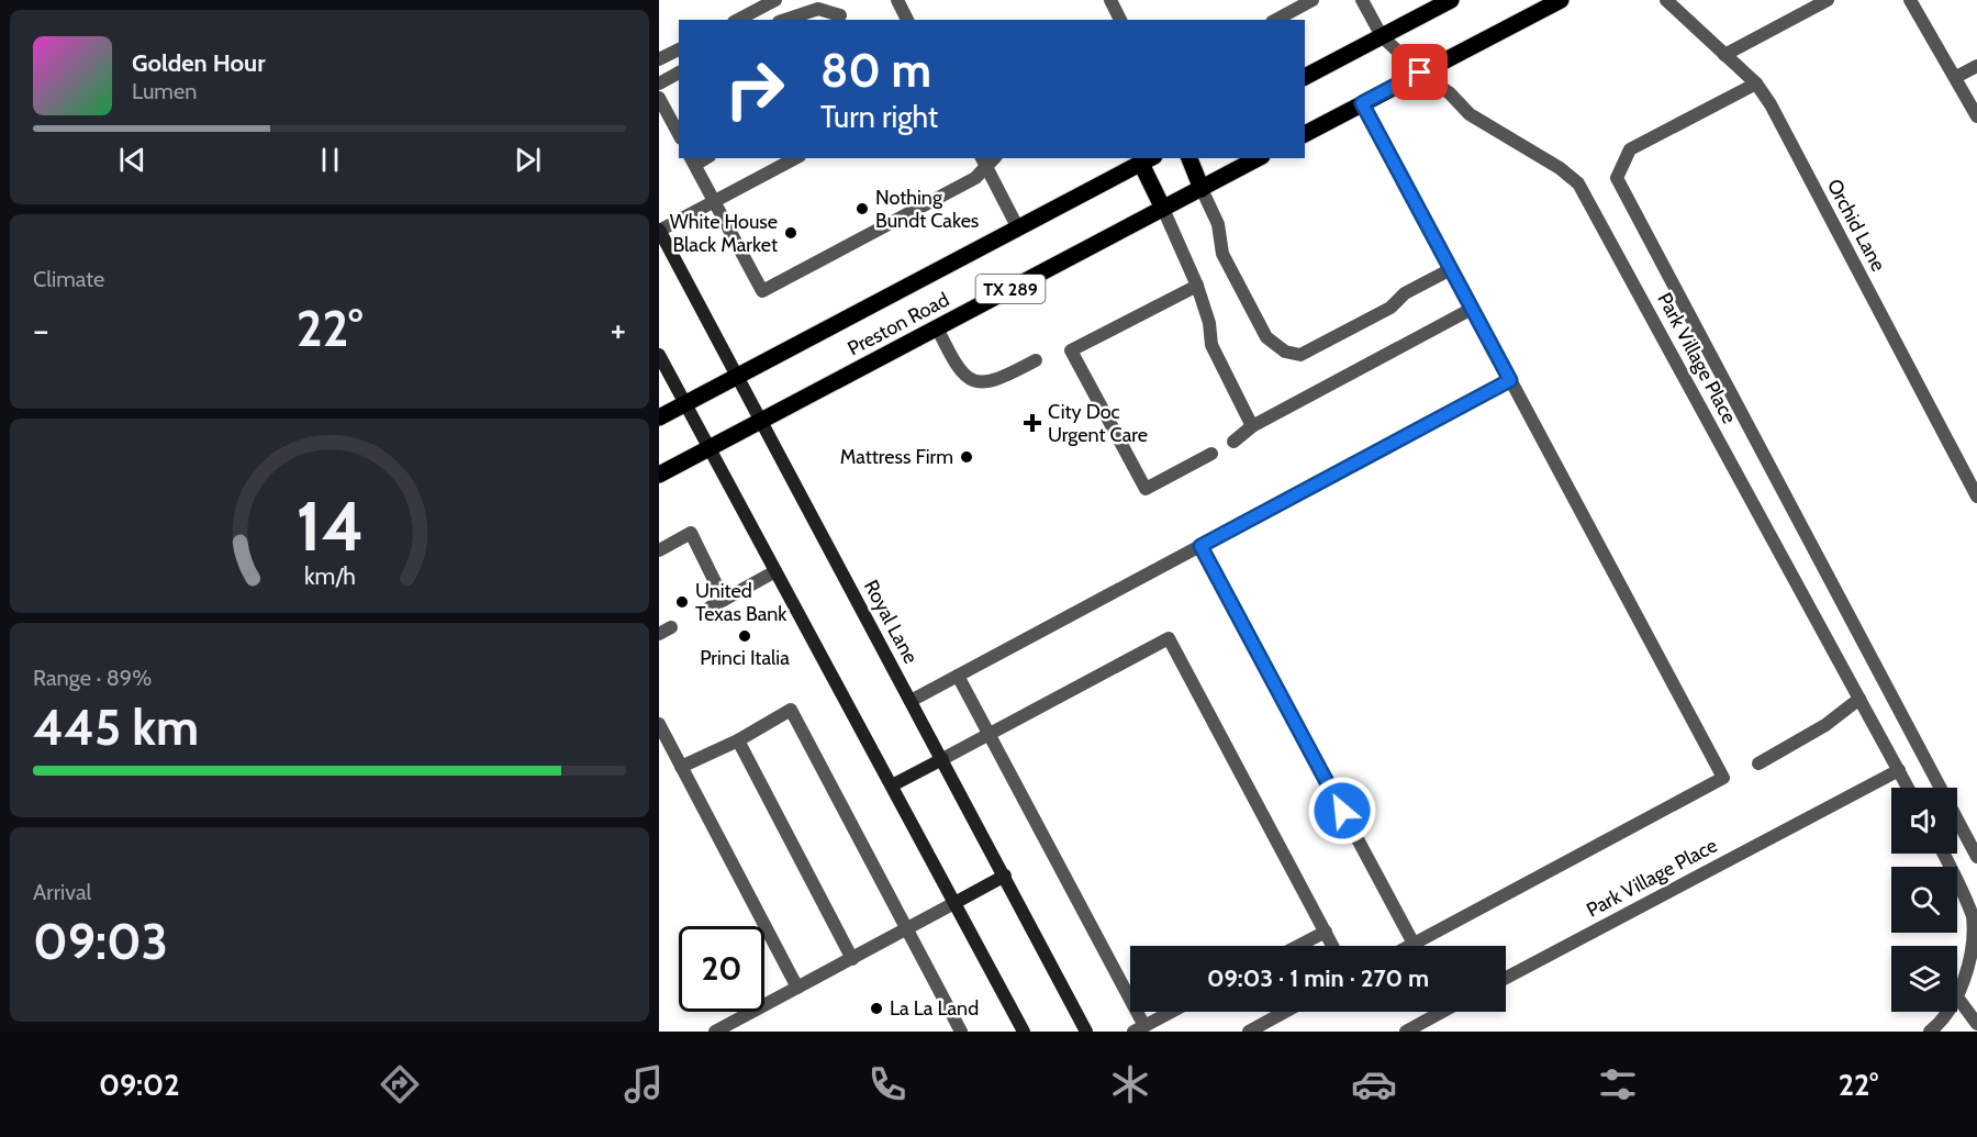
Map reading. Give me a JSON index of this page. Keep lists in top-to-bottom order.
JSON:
{
  "streets": {
    "main road": ["TX 289", "Preston Road", "Royal Lane"],
    "street": ["Orchid Lane", "Park Village Place"]
  },
  "crossings": [
    ["Preston Road", "Royal Lane"]
  ],
  "places": {
    "other": [
      "Nothing Bundt Cakes",
      "White House Black Market",
      "Mattress Firm",
      "United Texas Bank",
      "Princi Italia",
      "La La Land"
    ],
    "health": ["City Doc Urgent Care"]
  },
  "page": {
    "turn": ["80 m", "Turn right"],
    "song": ["Golden Hour", "Lumen"],
    "tile": [
      "Climate",
      ["Range · 89%", "445 km"],
      ["Arrival", "09:03"]
    ],
    "heat": ["−", "22°", "+"],
    "limit": "20",
    "trip": "09:03 · 1 min · 270 m",
    "tabs": ["09:02", "22°"],
    "gauge": ["14", "km/h"]
  }
}
